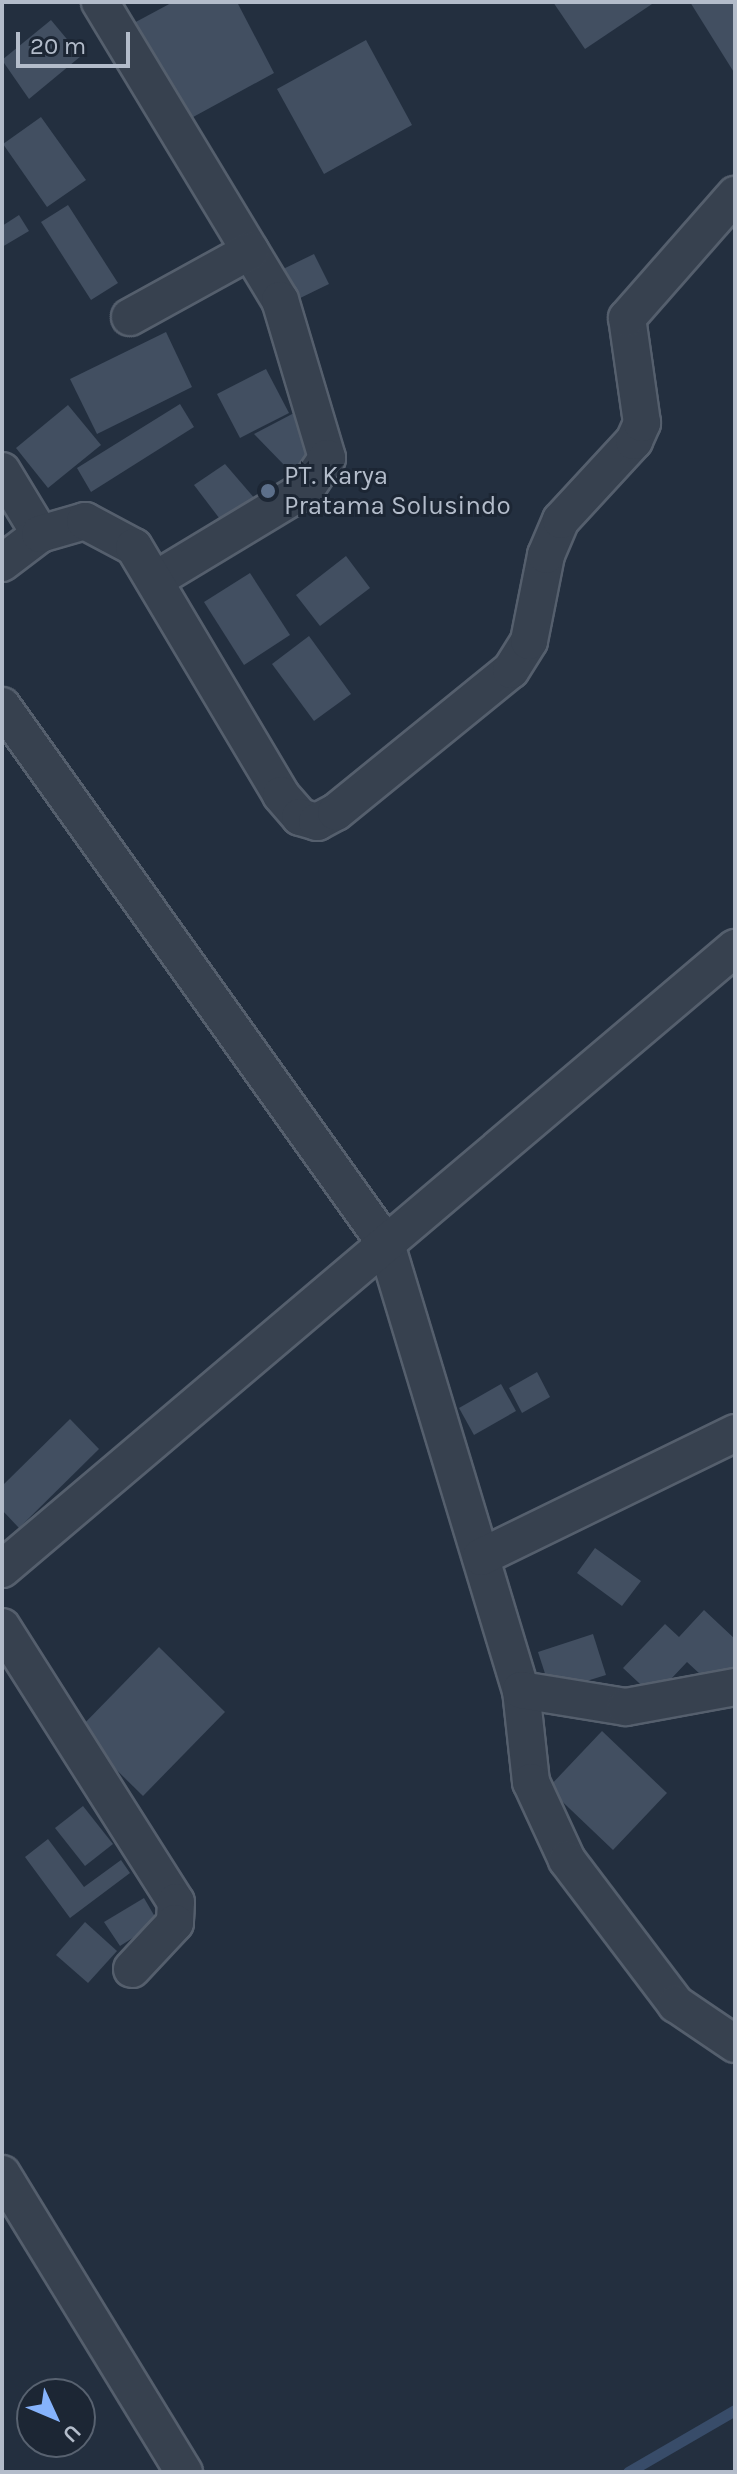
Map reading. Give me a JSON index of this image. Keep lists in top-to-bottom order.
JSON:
{
  "places": ["PT. Karya Pratama Solusindo"],
  "scale_bar": "20 m",
  "north": "bottom right"
}
